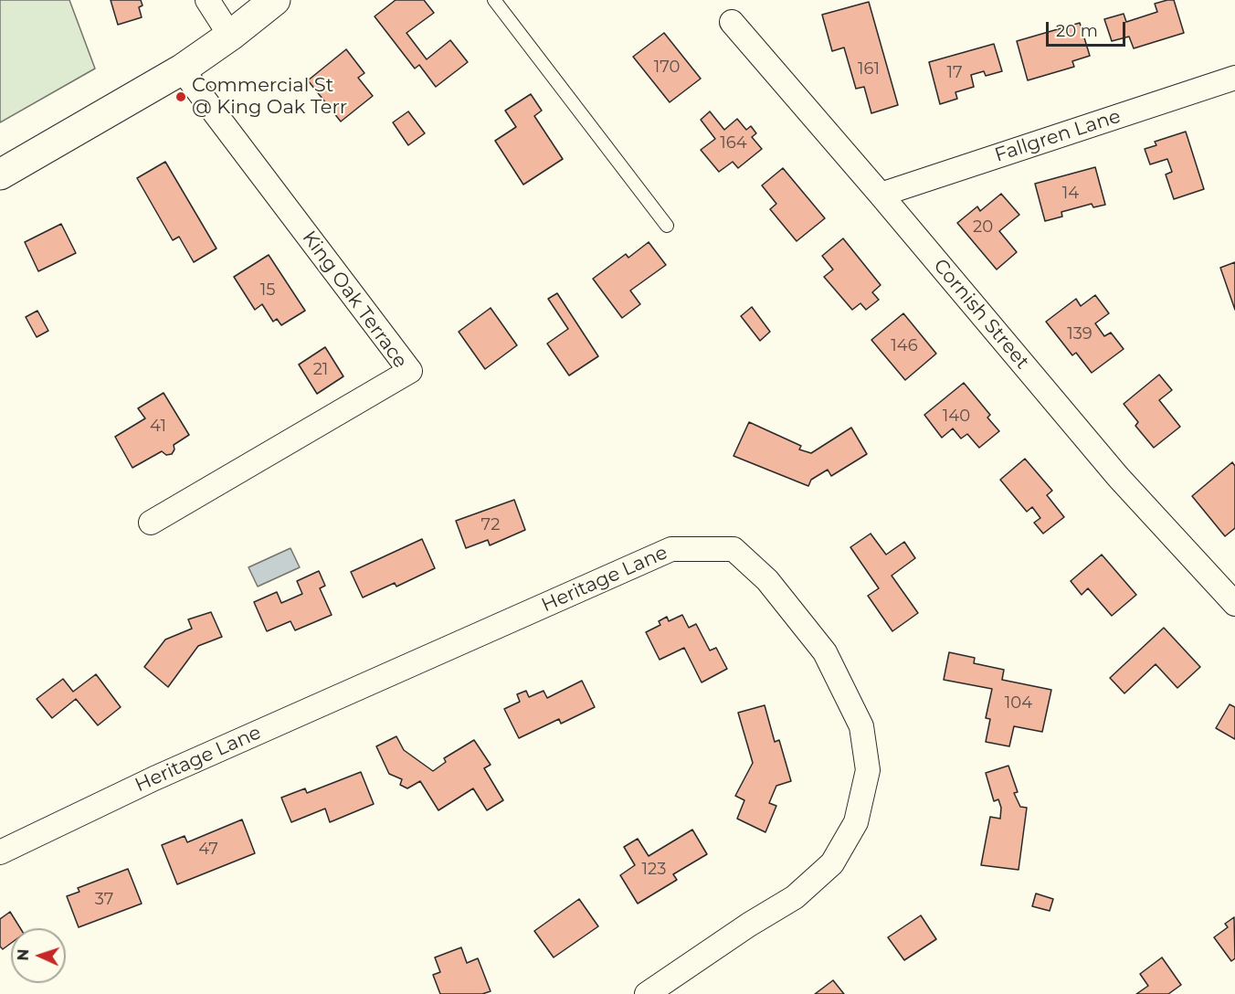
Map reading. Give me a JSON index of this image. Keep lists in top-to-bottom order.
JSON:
{
  "streets": {
    "street": [
      "Fallgren Lane",
      "King Oak Terrace",
      "Cornish Street",
      "Heritage Lane"
    ]
  },
  "crossings": [
    ["Fallgren Lane", "Cornish Street"]
  ],
  "places": ["Commercial St @ King Oak Terr"],
  "house_numbers": [
    "170",
    "161",
    "17",
    "164",
    "14",
    "20",
    "15",
    "139",
    "146",
    "21",
    "140",
    "41",
    "72",
    "104",
    "47",
    "123",
    "37"
  ],
  "scale_bar": "20 m",
  "north": "left"
}
